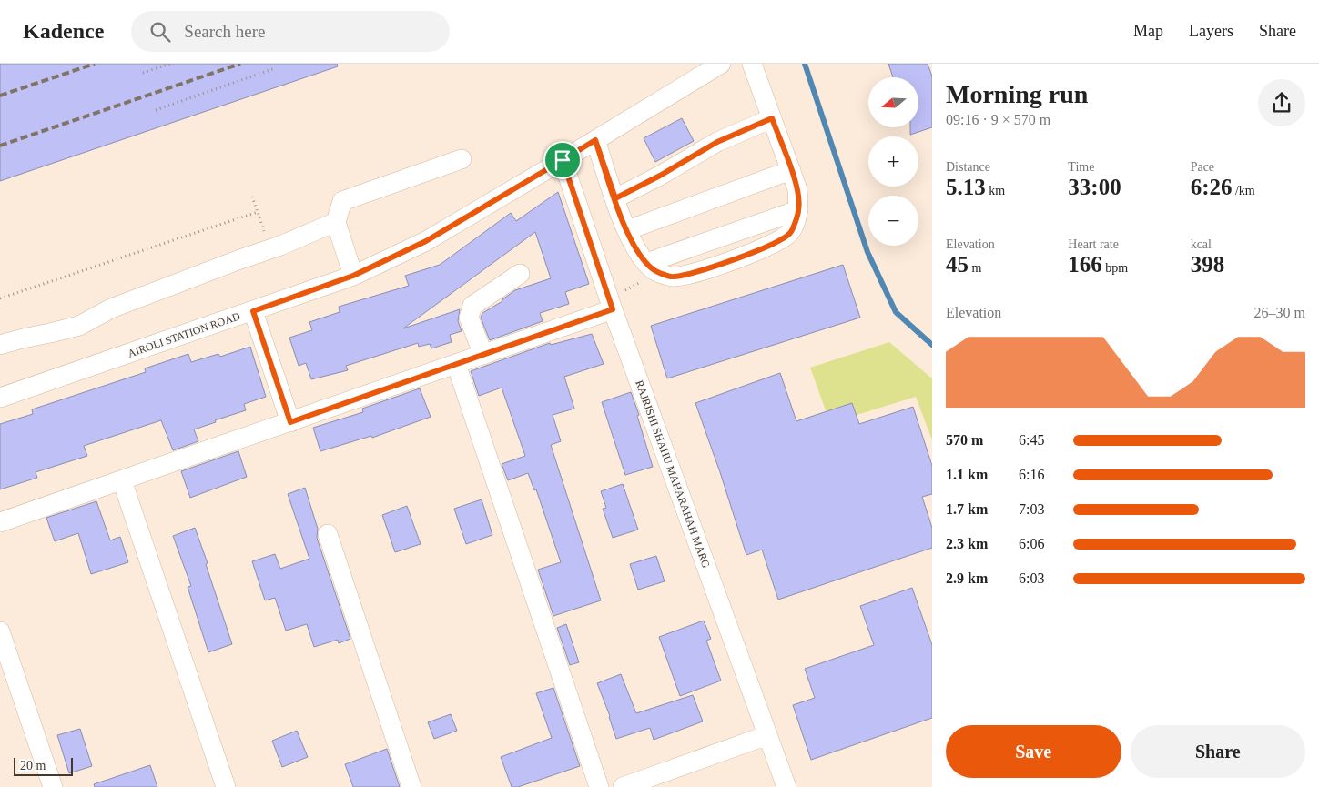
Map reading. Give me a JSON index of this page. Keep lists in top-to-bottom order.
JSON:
{
  "streets": {
    "street": ["AIROLI STATION ROAD", "RAJRISHI SHAHU MAHARAHAH MARG"]
  },
  "crossings": [
    ["AIROLI STATION ROAD", "RAJRISHI SHAHU MAHARAHAH MARG"]
  ],
  "scale_bar": "20 m",
  "north": "left",
  "page": {
    "header": "Kadence",
    "search": "Search here",
    "nav": ["Map", "Layers", "Share"],
    "heading": ["Morning run", "09:16 · 9 × 570 m"],
    "map_buttons": ["+", "−"],
    "stats": [
      ["Distance", "5.13 km"],
      ["Time", "33:00"],
      ["Pace", "6:26 /km"],
      ["Elevation", "45 m"],
      ["Heart rate", "166 bpm"],
      ["kcal", "398"]
    ],
    "chart": ["Elevation", "26–30 m"],
    "list": [
      {
        "name": "570 m",
        "note": "6:45"
      },
      {
        "name": "1.1 km",
        "note": "6:16"
      },
      {
        "name": "1.7 km",
        "note": "7:03"
      },
      {
        "name": "2.3 km",
        "note": "6:06"
      },
      {
        "name": "2.9 km",
        "note": "6:03"
      }
    ],
    "buttons": ["Save", "Share"],
    "scale": "20 m"
  }
}
